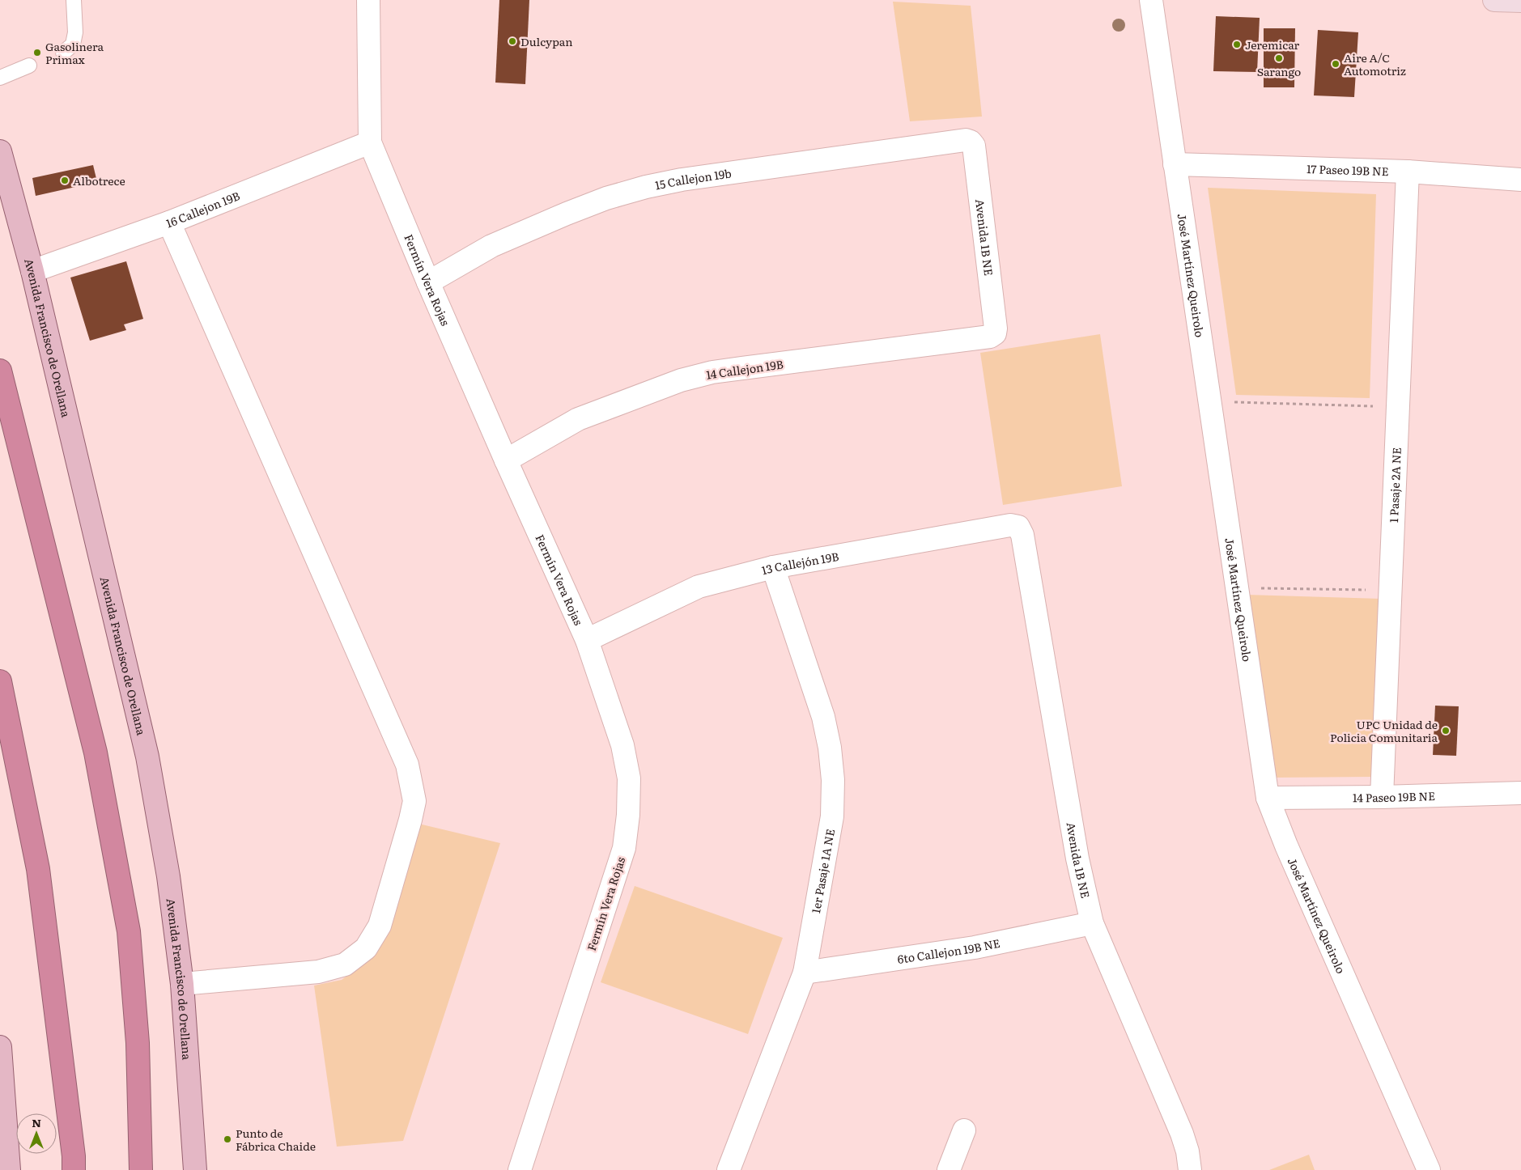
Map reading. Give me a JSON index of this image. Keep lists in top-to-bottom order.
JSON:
{
  "streets": {
    "main road": ["Avenida Francisco de Orellana"],
    "street": [
      "17 Paseo 19B NE",
      "15 Callejon 19b",
      "16 Callejon 19B",
      "Avenida 1B NE",
      "José Martínez Queirolo",
      "Fermín Vera Rojas",
      "14 Callejon 19B",
      "1 Pasaje 2A NE",
      "13 Callejón 19B",
      "14 Paseo 19B NE",
      "1er Pasaje 1A NE",
      "6to Callejon 19B NE"
    ]
  },
  "crossings": [
    ["17 Paseo 19B NE", "José Martínez Queirolo"],
    ["17 Paseo 19B NE", "1 Pasaje 2A NE"],
    ["15 Callejon 19b", "Avenida 1B NE"],
    ["15 Callejon 19b", "Fermín Vera Rojas"],
    ["16 Callejon 19B", "Fermín Vera Rojas"],
    ["16 Callejon 19B", "Avenida Francisco de Orellana"],
    ["Avenida 1B NE", "14 Callejon 19B"],
    ["Avenida 1B NE", "13 Callejón 19B"],
    ["Avenida 1B NE", "6to Callejon 19B NE"],
    ["José Martínez Queirolo", "14 Paseo 19B NE"],
    ["Fermín Vera Rojas", "14 Callejon 19B"],
    ["Fermín Vera Rojas", "13 Callejón 19B"],
    ["1 Pasaje 2A NE", "14 Paseo 19B NE"],
    ["13 Callejón 19B", "1er Pasaje 1A NE"],
    ["1er Pasaje 1A NE", "6to Callejon 19B NE"]
  ],
  "places": [
    "Dulcypan",
    "Jeremicar",
    "Gasolinera Primax",
    "Sarango",
    "Aire A/C Automotriz",
    "Albotrece",
    "UPC Unidad de Policia Comunitaria",
    "Punto de Fábrica Chaide"
  ],
  "north": "top"
}
